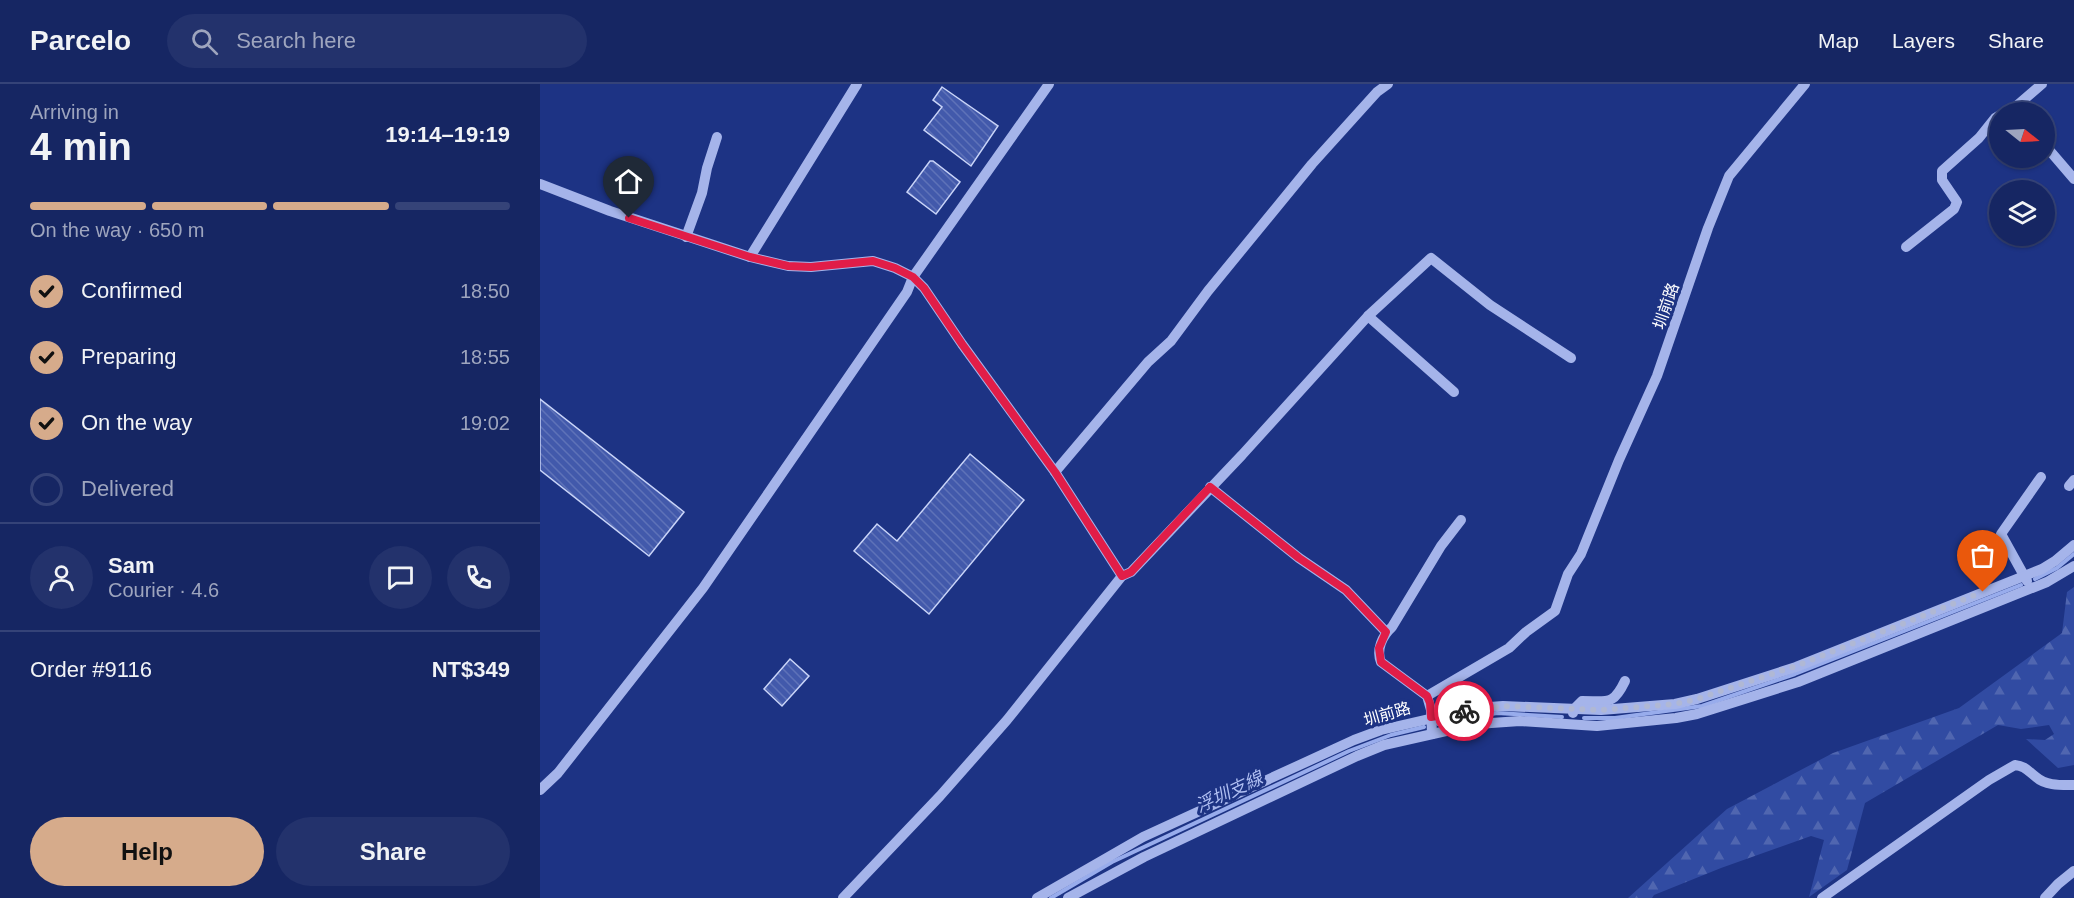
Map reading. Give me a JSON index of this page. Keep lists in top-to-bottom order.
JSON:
{
  "streets": {
    "street": ["圳前路"]
  },
  "water": ["浮圳支線"],
  "north": "right",
  "page": {
    "header": "Parcelo",
    "search": "Search here",
    "nav": ["Map", "Layers", "Share"],
    "heading": ["4 min", "Arriving in", "19:14–19:19"],
    "panel": [
      "Sam",
      "Courier · 4.6",
      "Order #9116",
      "NT$349"
    ],
    "bar": "On the way · 650 m",
    "list": [
      ["Confirmed", "18:50"],
      ["Preparing", "18:55"],
      ["On the way", "19:02"],
      "Delivered"
    ],
    "buttons": ["Help", "Share"]
  }
}
